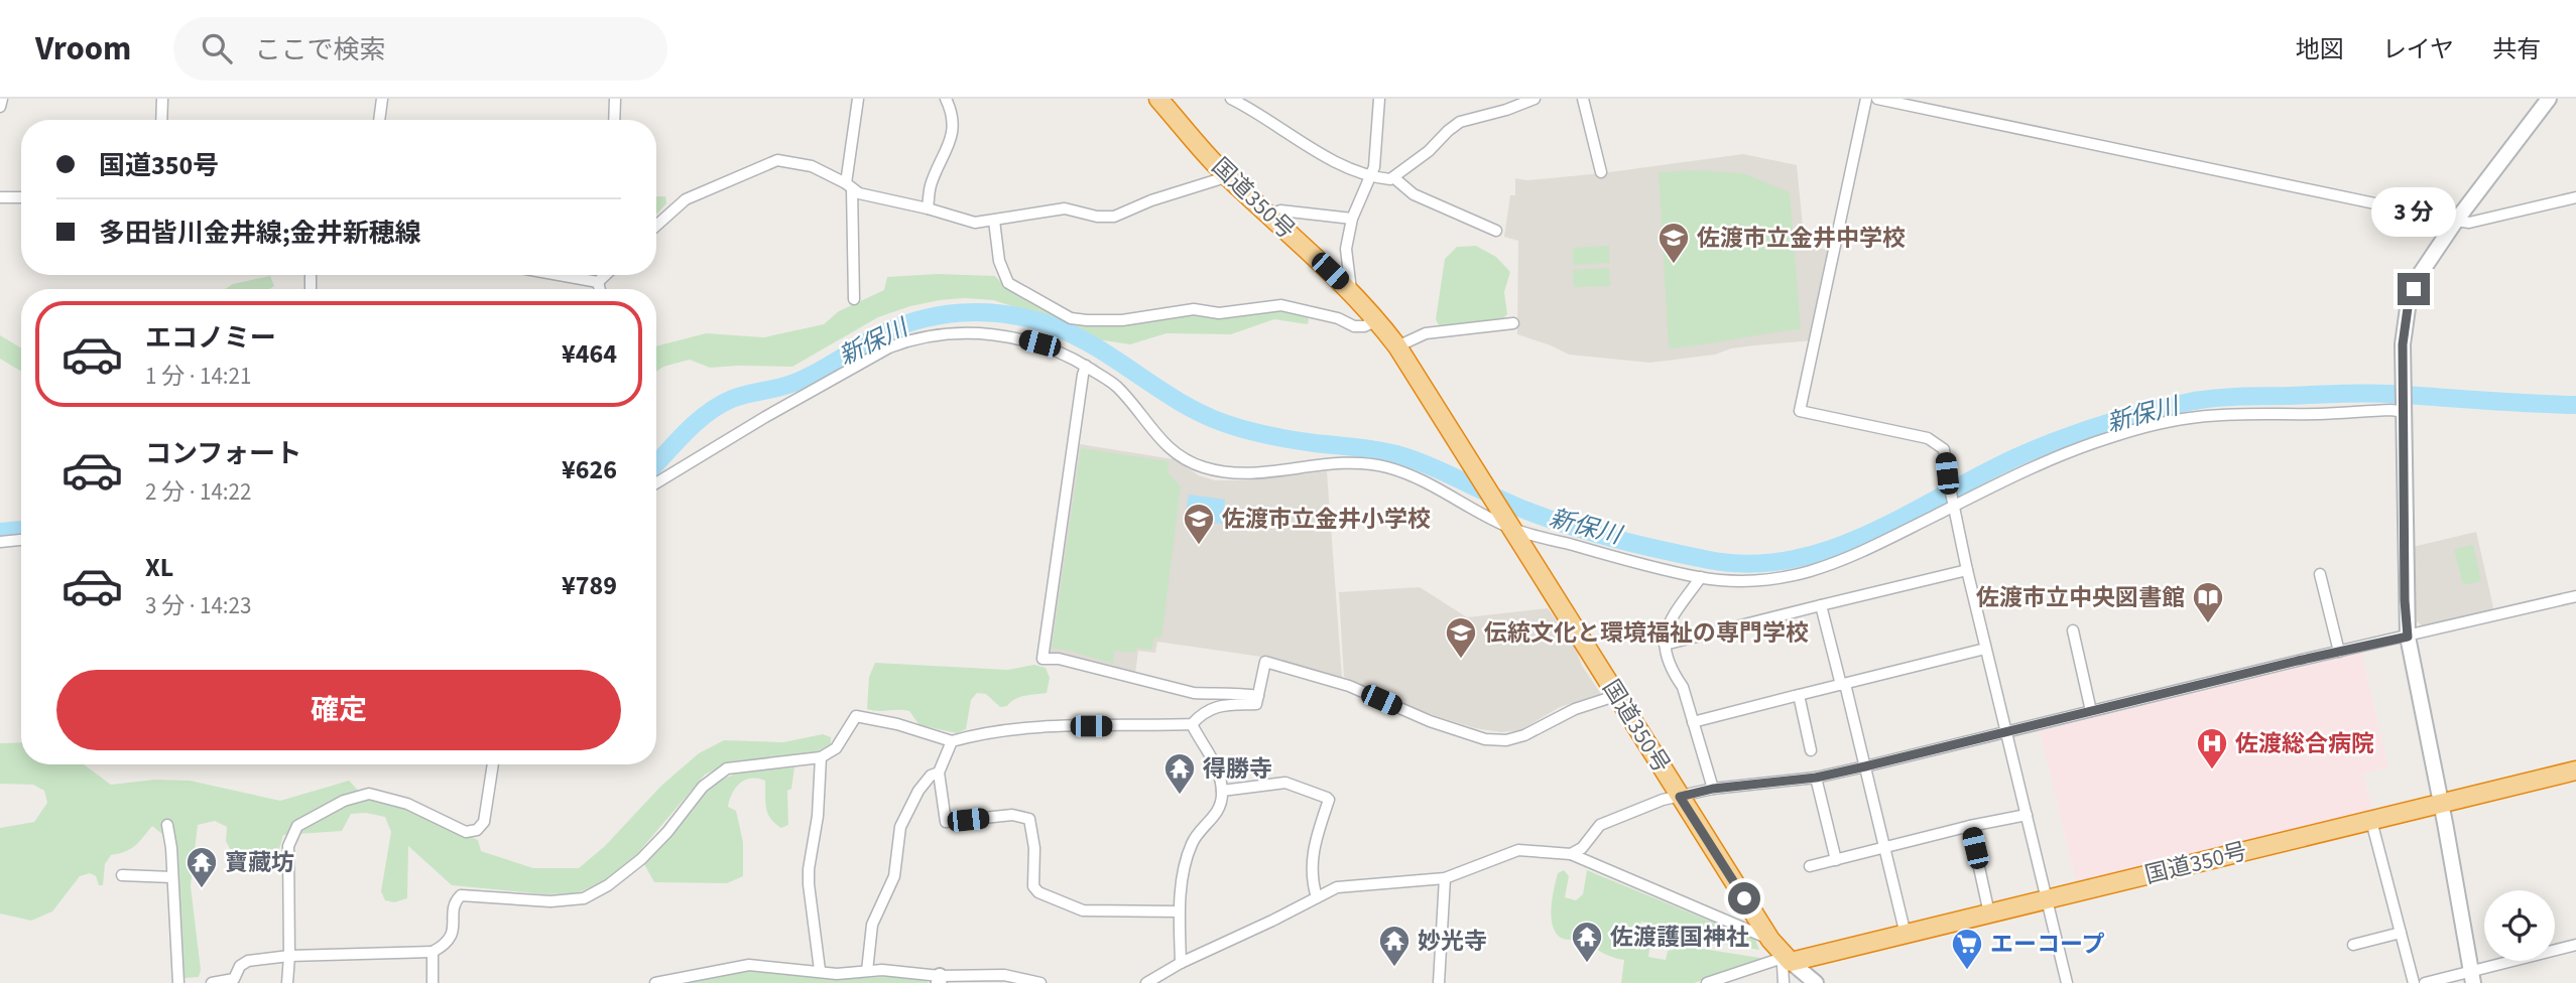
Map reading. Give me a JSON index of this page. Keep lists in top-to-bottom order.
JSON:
{
  "streets": {
    "highway": ["国道350号"]
  },
  "water": ["新保川"],
  "places": {
    "school or university": ["佐渡市立金井中学校", "佐渡市立金井小学校", "伝統文化と環境福祉の専門学校"],
    "library": ["佐渡市立中央図書館"],
    "hospital": ["佐渡総合病院"],
    "temple": [
      "得勝寺",
      "寶藏坊",
      "佐渡護国神社",
      "妙光寺"
    ],
    "supermarket": ["エーコープ"]
  },
  "page": {
    "header": "Vroom",
    "search": "ここで検索",
    "nav": ["地図", "レイヤ", "共有"],
    "banner": ["国道350号", "多田皆川金井線;金井新穂線"],
    "bubble": "3 分",
    "list": [
      {
        "name": "エコノミー",
        "note": "1 分 · 14:21",
        "value": "¥464"
      },
      {
        "name": "コンフォート",
        "note": "2 分 · 14:22",
        "value": "¥626"
      },
      {
        "name": "XL",
        "note": "3 分 · 14:23",
        "value": "¥789"
      }
    ],
    "buttons": "確定"
  }
}
